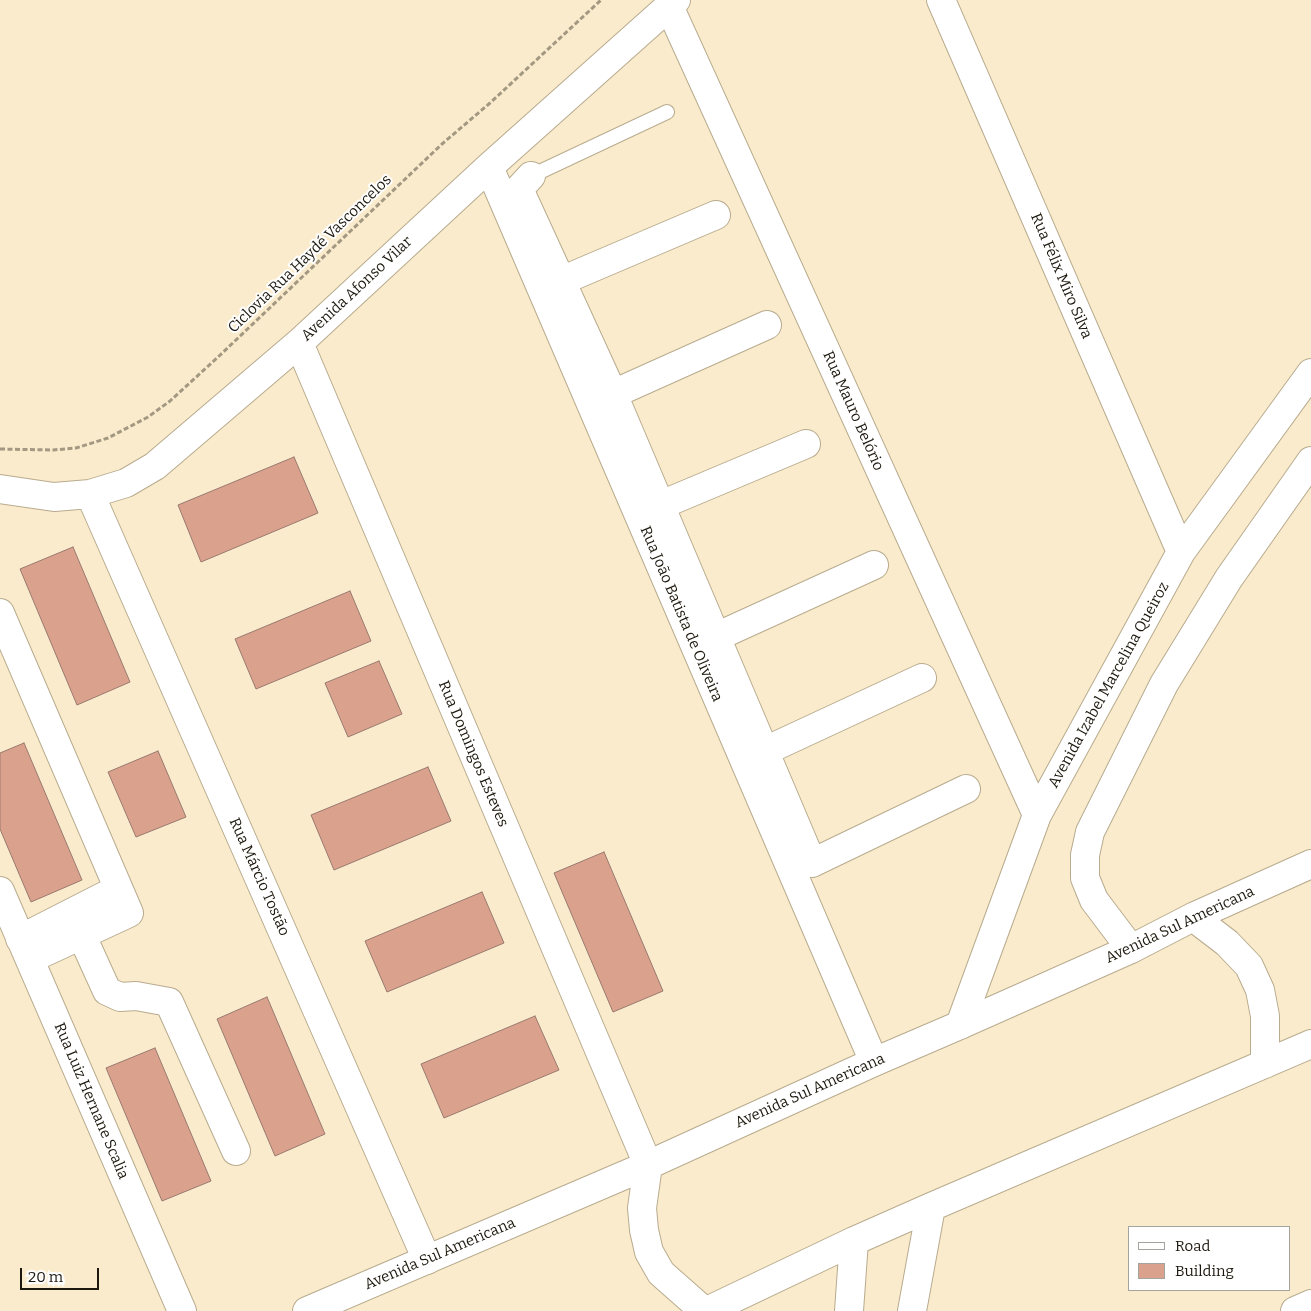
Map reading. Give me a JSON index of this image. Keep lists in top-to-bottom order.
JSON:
{
  "streets": {
    "street": [
      "Rua Félix Miro Silva",
      "Avenida Afonso Vilar",
      "Rua Mauro Belório",
      "Rua João Batista de Oliveira",
      "Avenida Izabel Marcelina Queiroz",
      "Rua Domingos Esteves",
      "Rua Márcio Tostão",
      "Avenida Sul Americana",
      "Rua Luiz Hernane Scalia"
    ],
    "path": ["Ciclovia Rua Haydé Vasconcelos"]
  },
  "crossings": [
    ["Rua Félix Miro Silva", "Avenida Izabel Marcelina Queiroz"],
    ["Avenida Afonso Vilar", "Rua Mauro Belório"],
    ["Avenida Afonso Vilar", "Rua João Batista de Oliveira"],
    ["Avenida Afonso Vilar", "Rua Domingos Esteves"],
    ["Avenida Afonso Vilar", "Rua Márcio Tostão"],
    ["Rua Mauro Belório", "Avenida Izabel Marcelina Queiroz"],
    ["Rua João Batista de Oliveira", "Avenida Sul Americana"],
    ["Avenida Izabel Marcelina Queiroz", "Avenida Sul Americana"],
    ["Rua Domingos Esteves", "Avenida Sul Americana"],
    ["Rua Márcio Tostão", "Avenida Sul Americana"]
  ],
  "legend": ["Road", "Building"],
  "scale_bar": "20 m"
}
